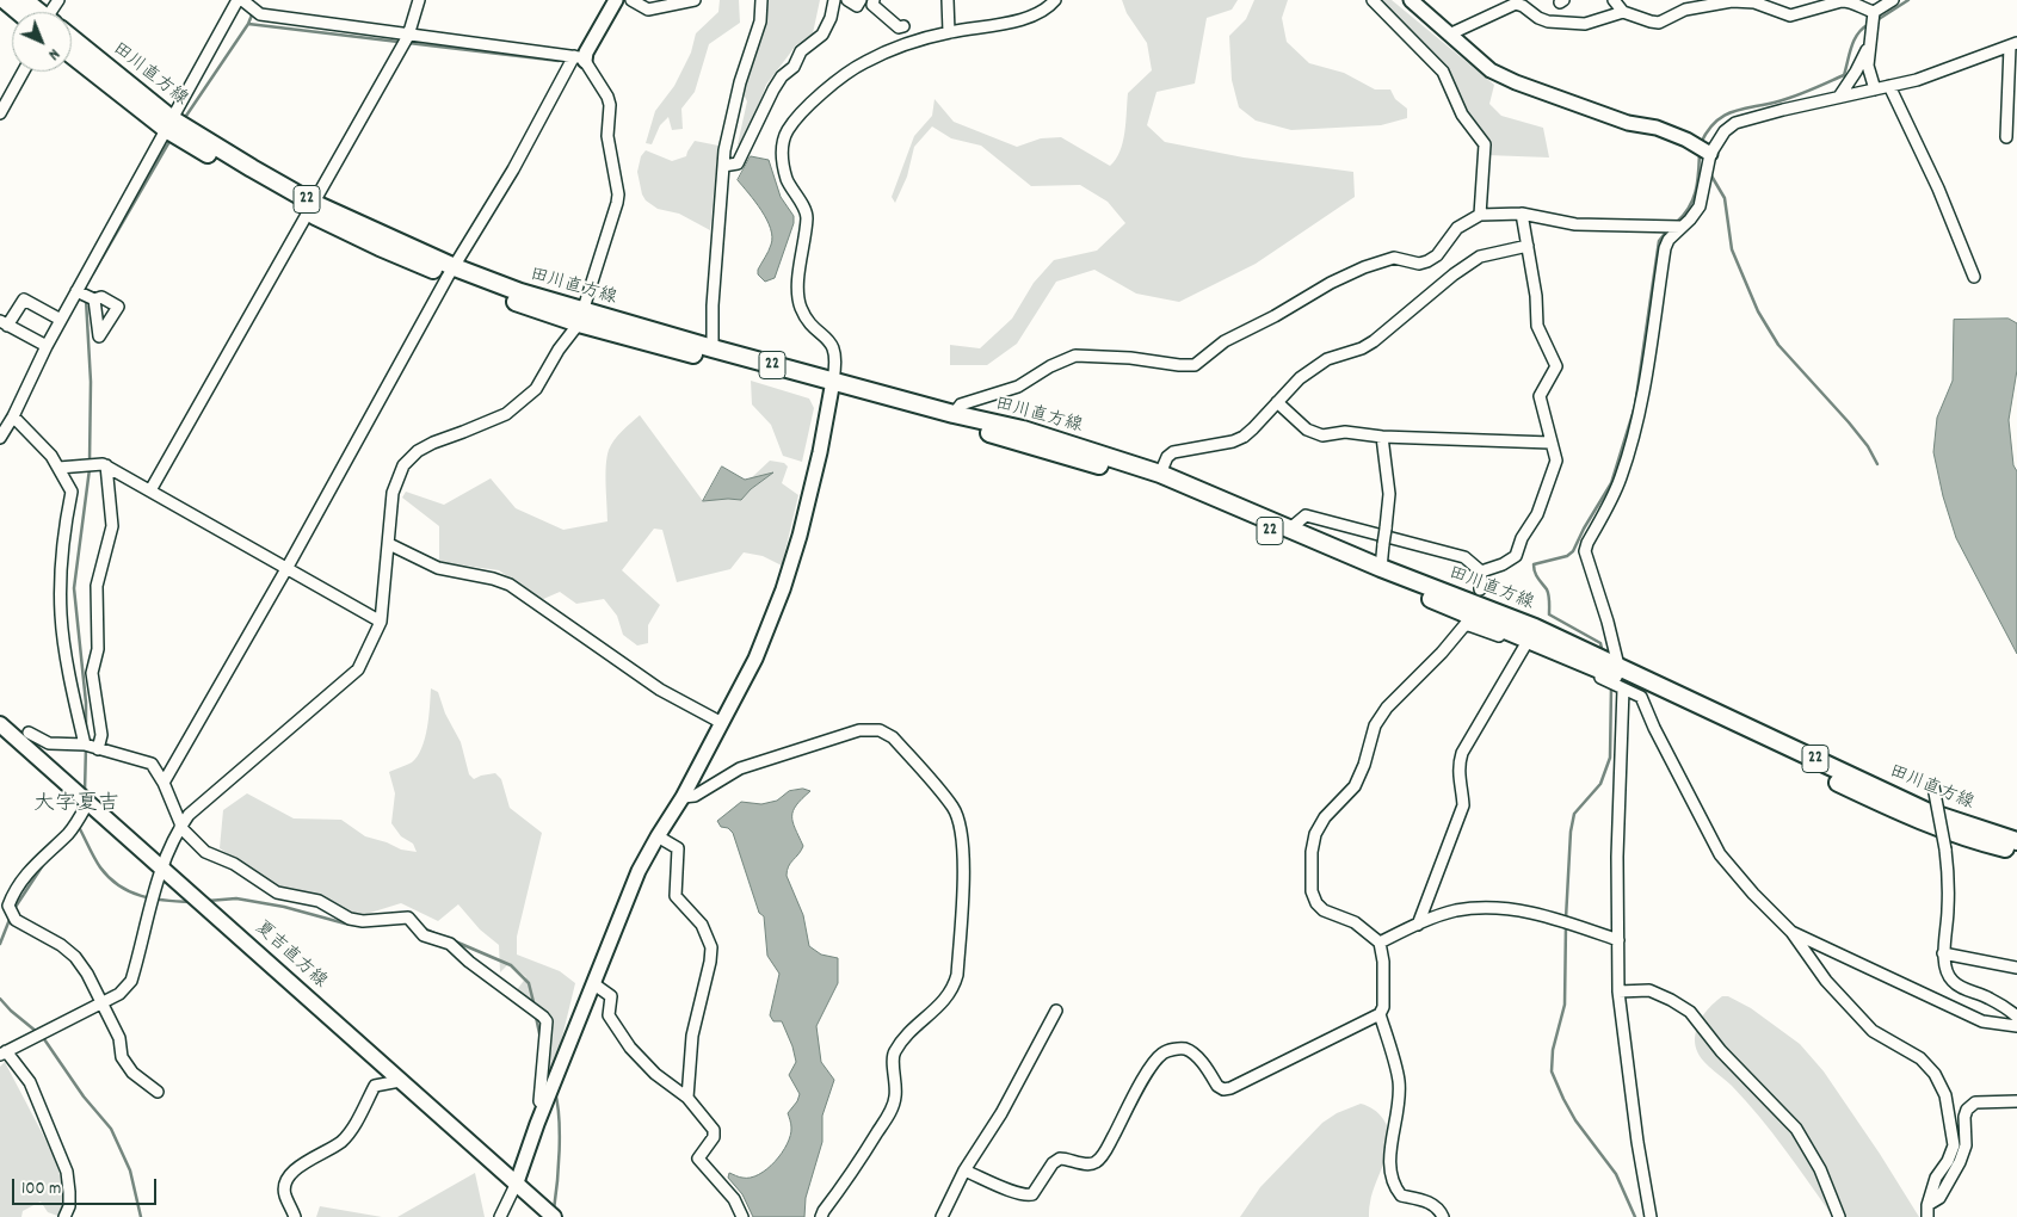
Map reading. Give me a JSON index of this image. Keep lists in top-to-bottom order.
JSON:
{
  "streets": {
    "main road": ["田川直方線", "22", "夏吉直方線"]
  },
  "districts": ["大字夏吉"],
  "scale_bar": "100 m",
  "north": "bottom right"
}
